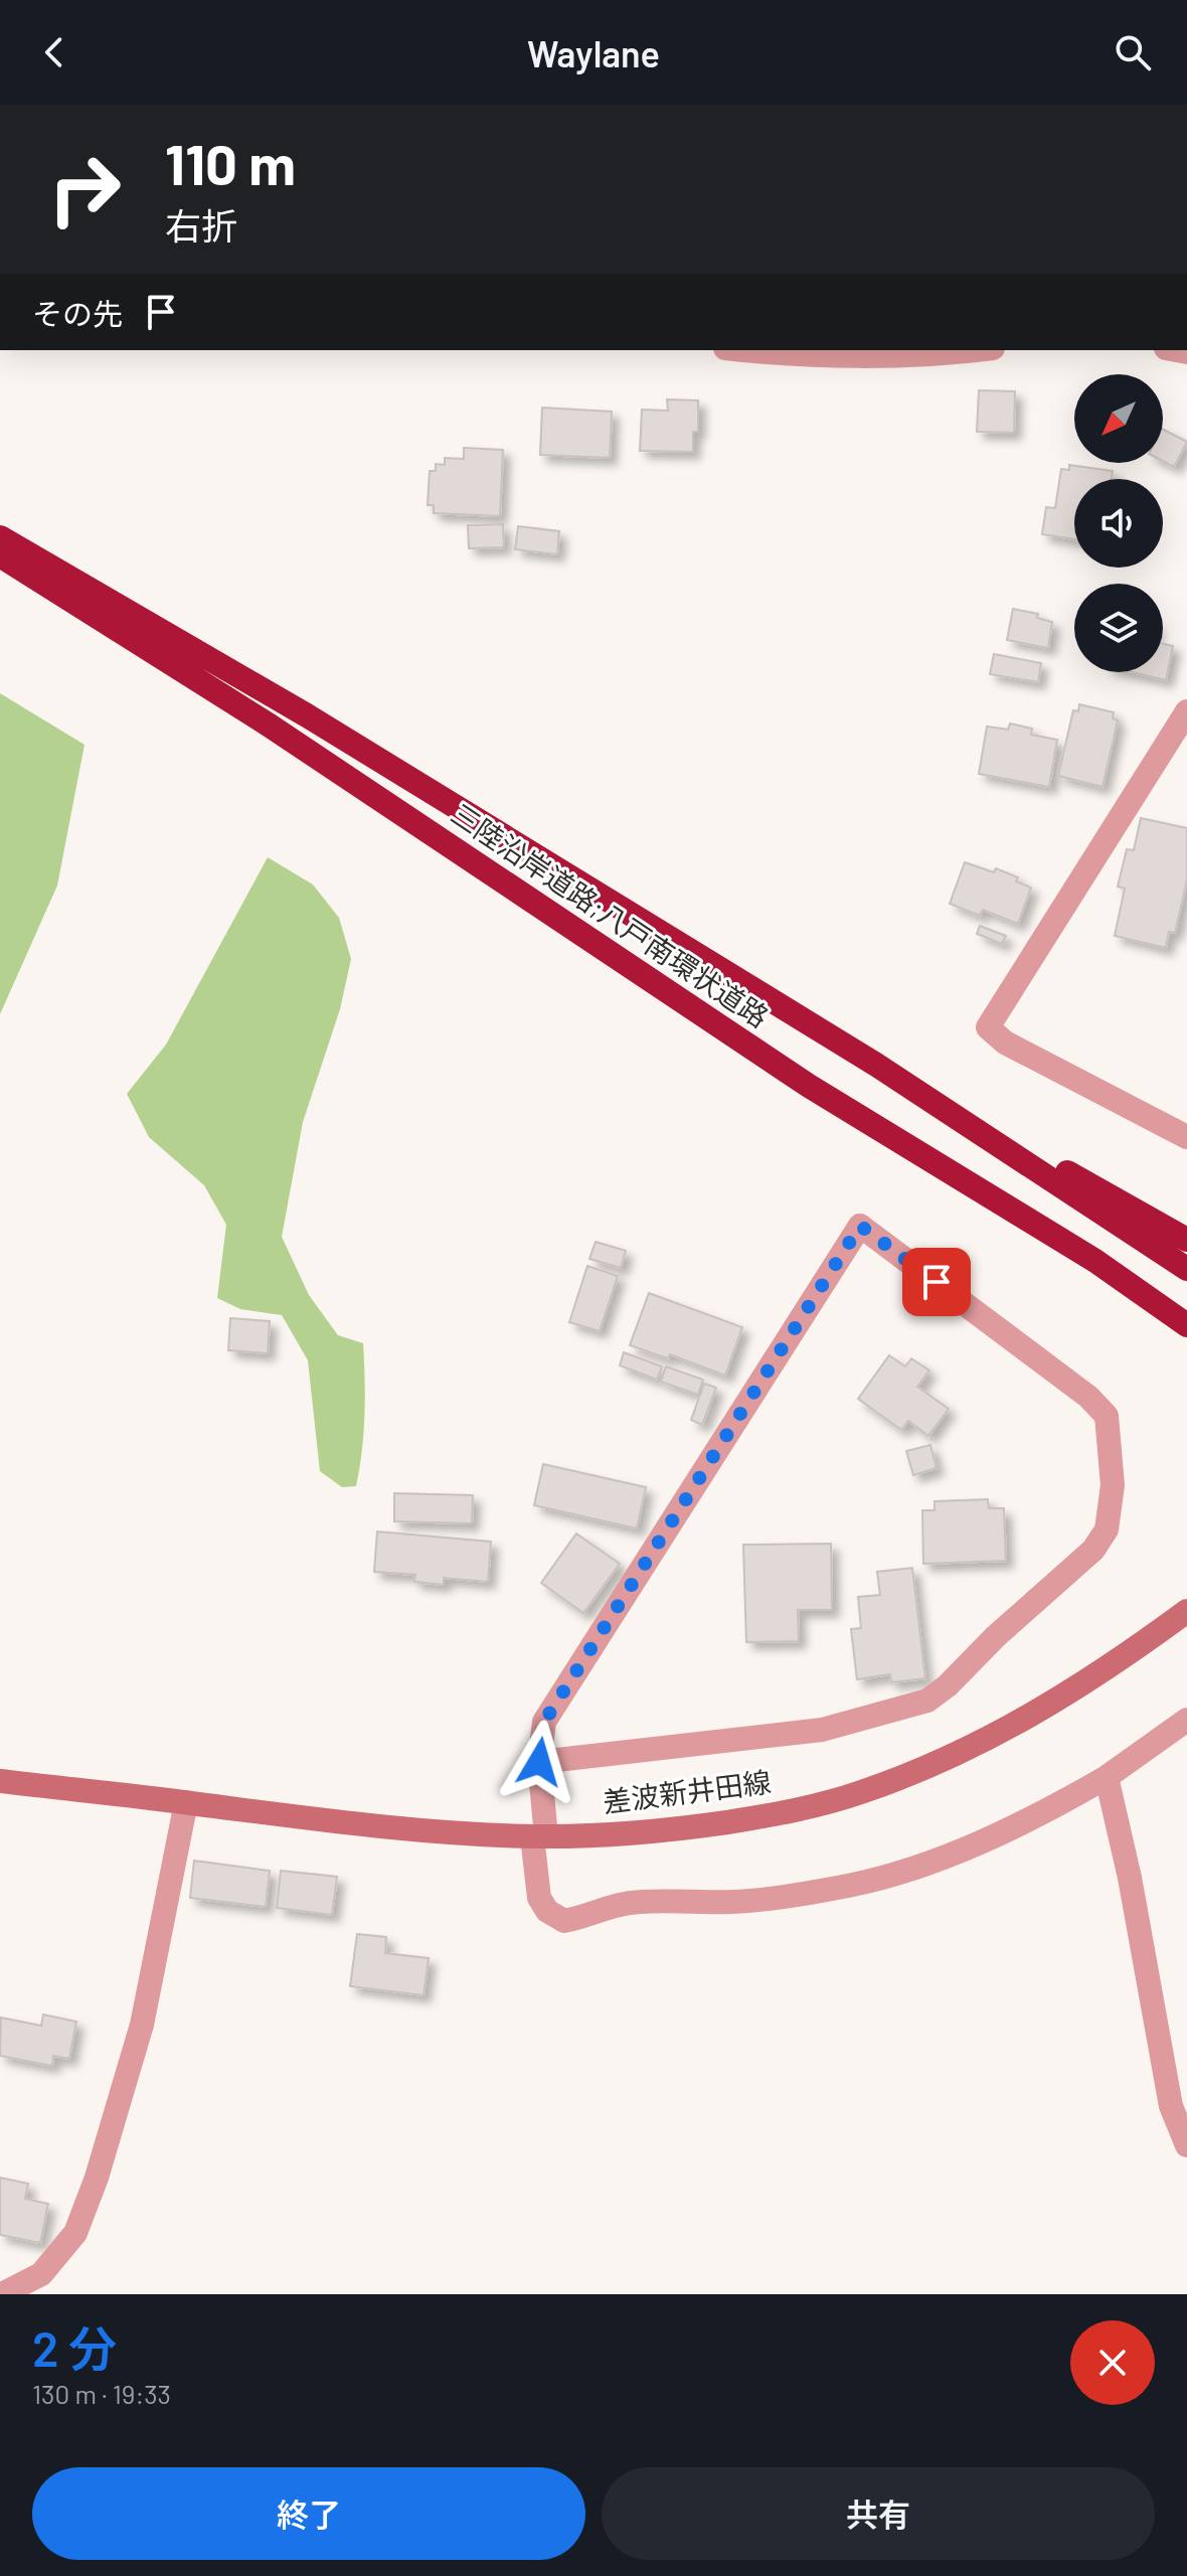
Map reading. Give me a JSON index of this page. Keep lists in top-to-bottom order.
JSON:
{
  "streets": {
    "highway": ["三陸沿岸道路;八戸南環状道路"],
    "main road": ["差波新井田線"]
  },
  "north": "bottom left",
  "page": {
    "header": "Waylane",
    "turn": ["110 m", "右折"],
    "then": "その先",
    "heading": ["2 分", "130 m · 19:33"],
    "buttons": ["終了", "共有"]
  }
}
